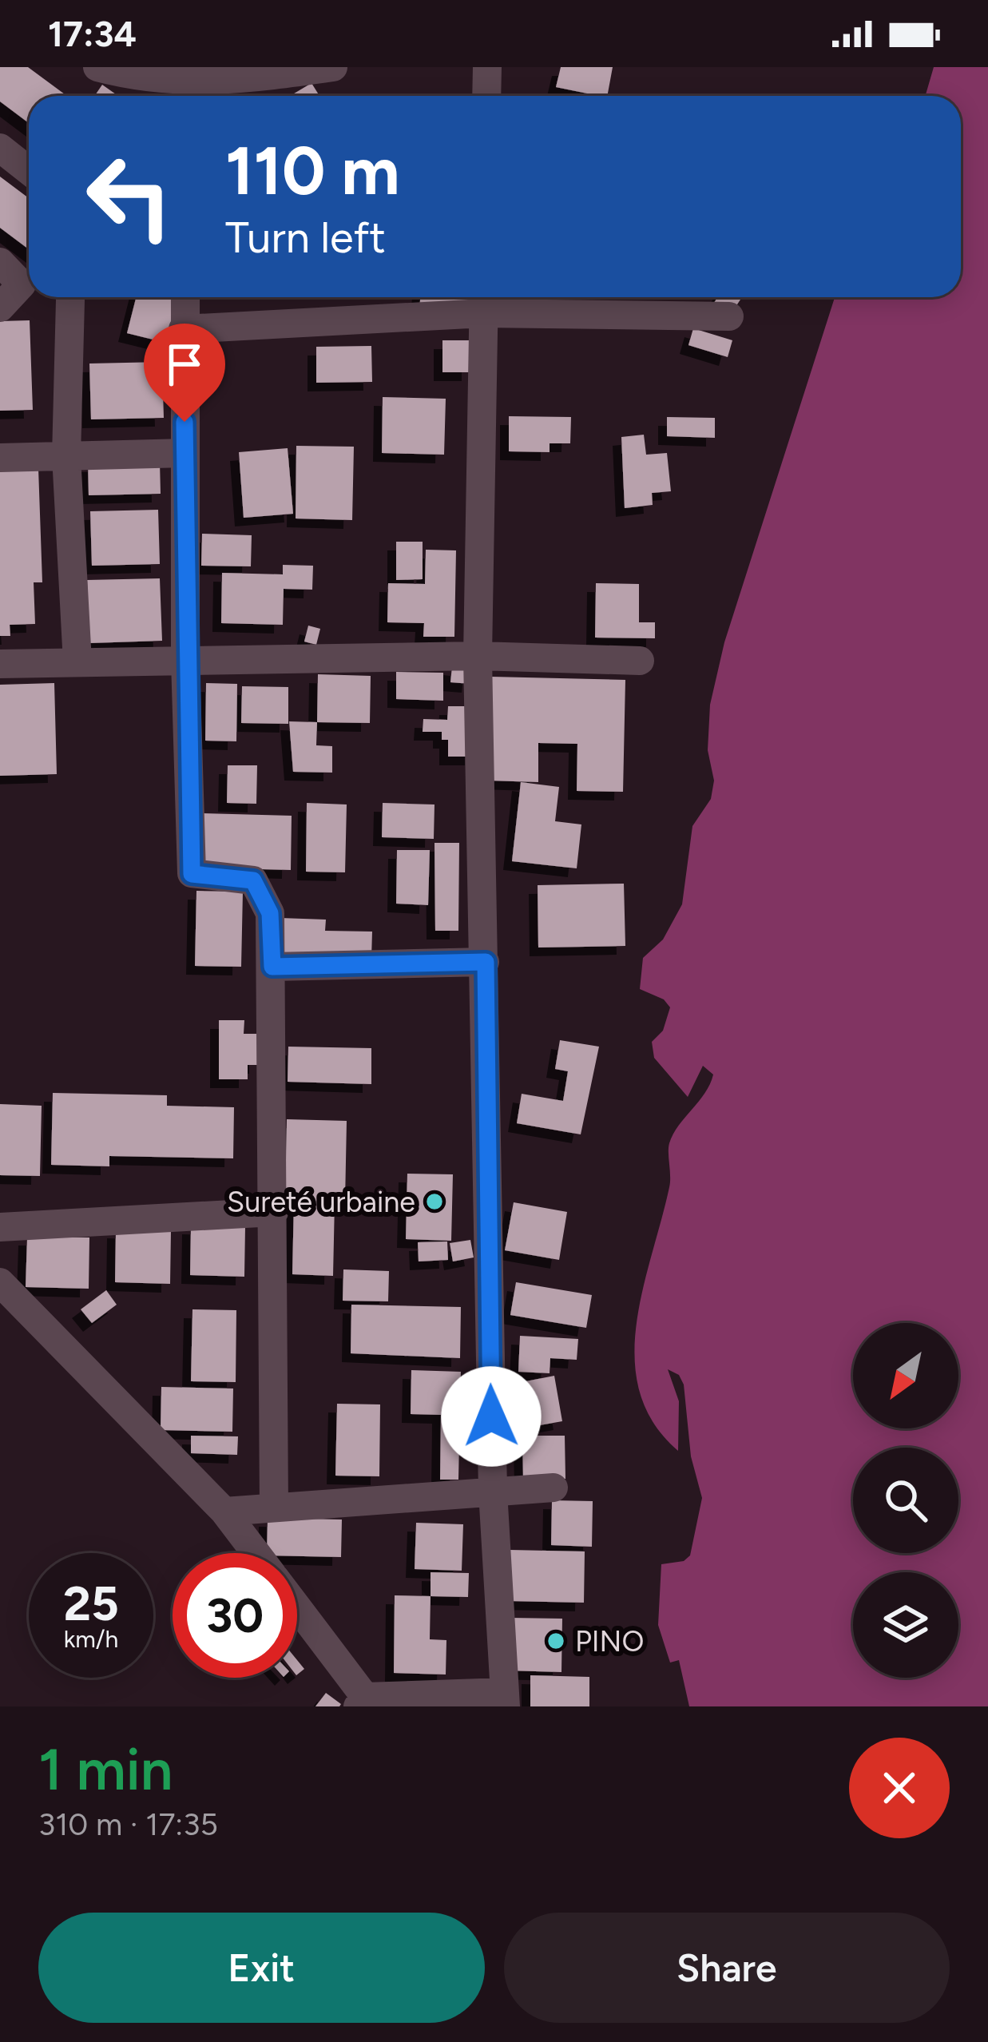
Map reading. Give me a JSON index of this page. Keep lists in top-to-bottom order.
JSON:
{
  "places": ["Sureté urbaine", "PINO"],
  "north": "bottom left",
  "page": {
    "status": "17:34",
    "turn": ["110 m", "Turn left"],
    "speed": "25 km/h",
    "limit": "30",
    "heading": ["1 min", "310 m · 17:35"],
    "buttons": ["Exit", "Share"]
  }
}
